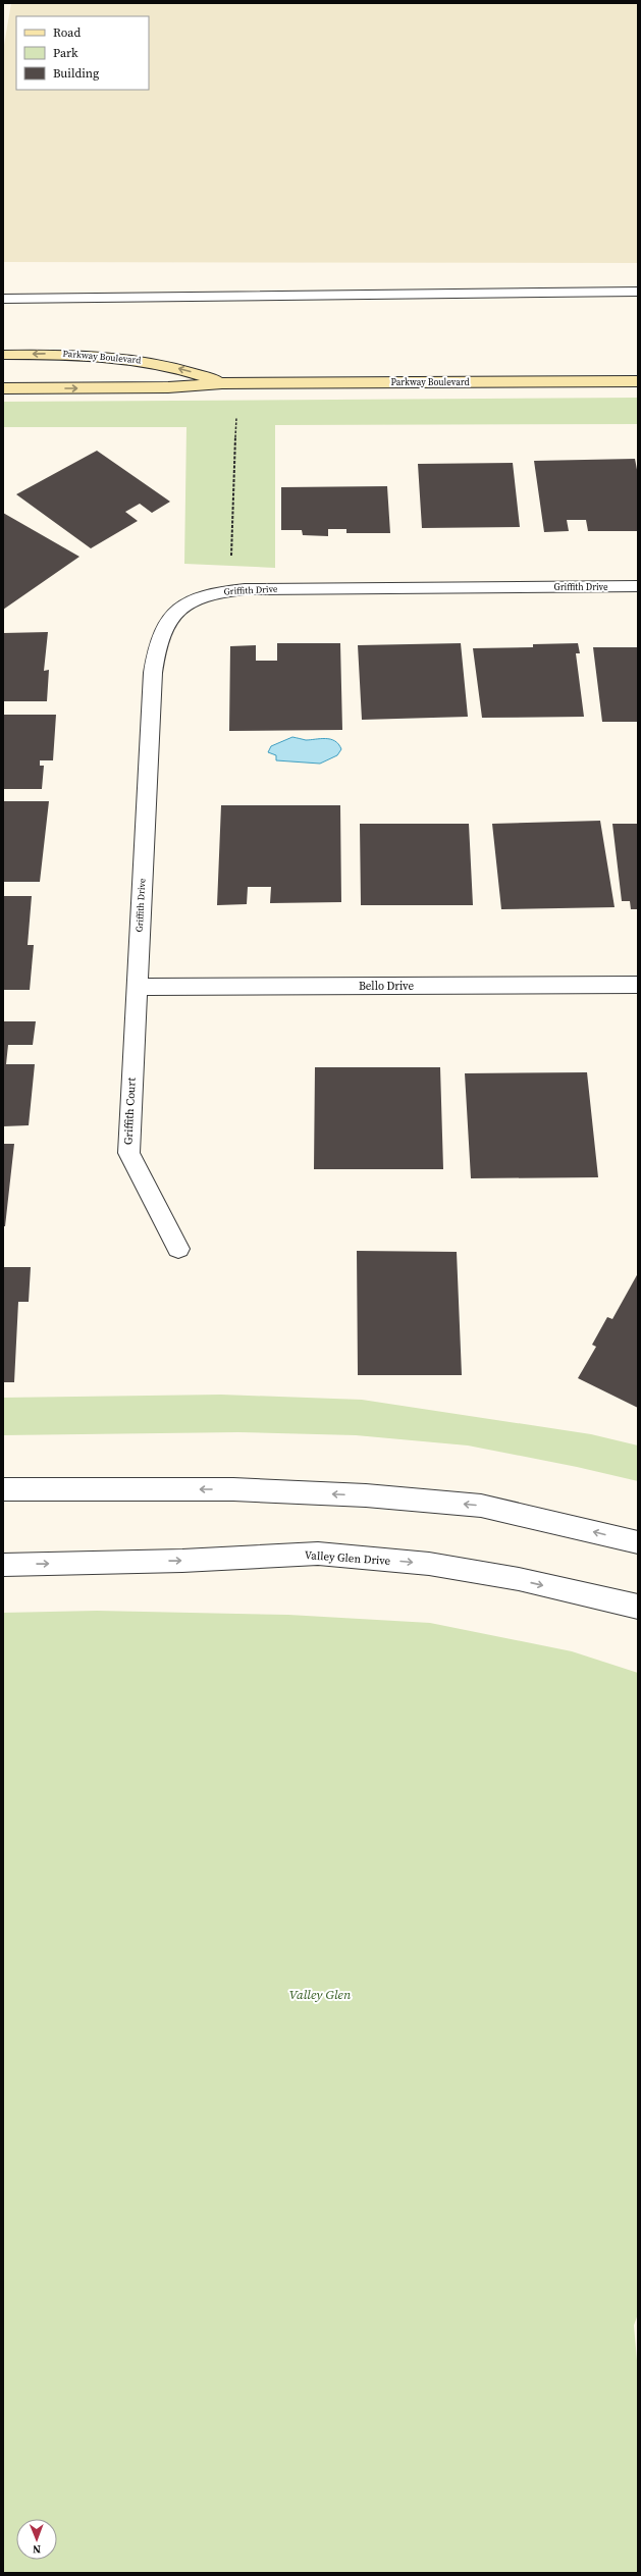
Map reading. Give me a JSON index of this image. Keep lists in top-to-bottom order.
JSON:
{
  "streets": {
    "street": [
      "Parkway Boulevard",
      "Griffith Drive",
      "Bello Drive",
      "Griffith Court",
      "Valley Glen Drive"
    ]
  },
  "crossings": [
    ["Griffith Drive", "Bello Drive"],
    ["Griffith Drive", "Griffith Court"],
    ["Bello Drive", "Griffith Court"]
  ],
  "parks": ["Valley Glen"],
  "legend": ["Road", "Park", "Building"],
  "north": "bottom"
}
